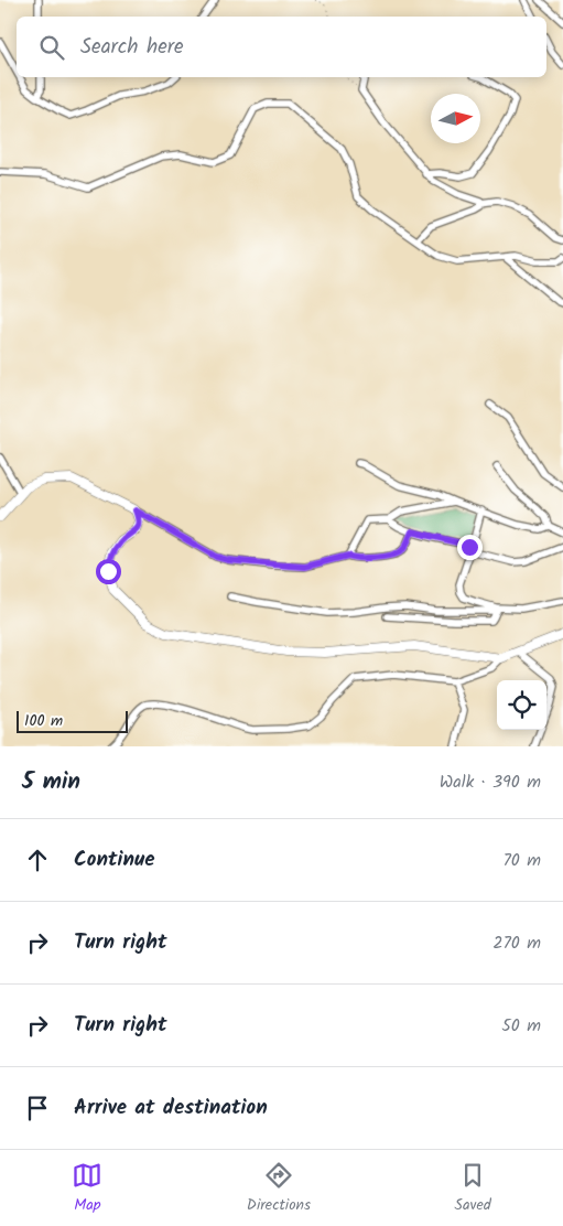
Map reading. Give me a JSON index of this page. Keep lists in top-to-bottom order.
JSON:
{
  "scale_bar": "100 m",
  "north": "right",
  "page": {
    "search": "Search here",
    "scale": "100 m",
    "heading": ["5 min", "Walk · 390 m"],
    "list": [
      ["Continue", "70 m"],
      ["Turn right", "270 m"],
      ["Turn right", "50 m"],
      "Arrive at destination"
    ],
    "nav": ["Map", "Directions", "Saved"]
  }
}
